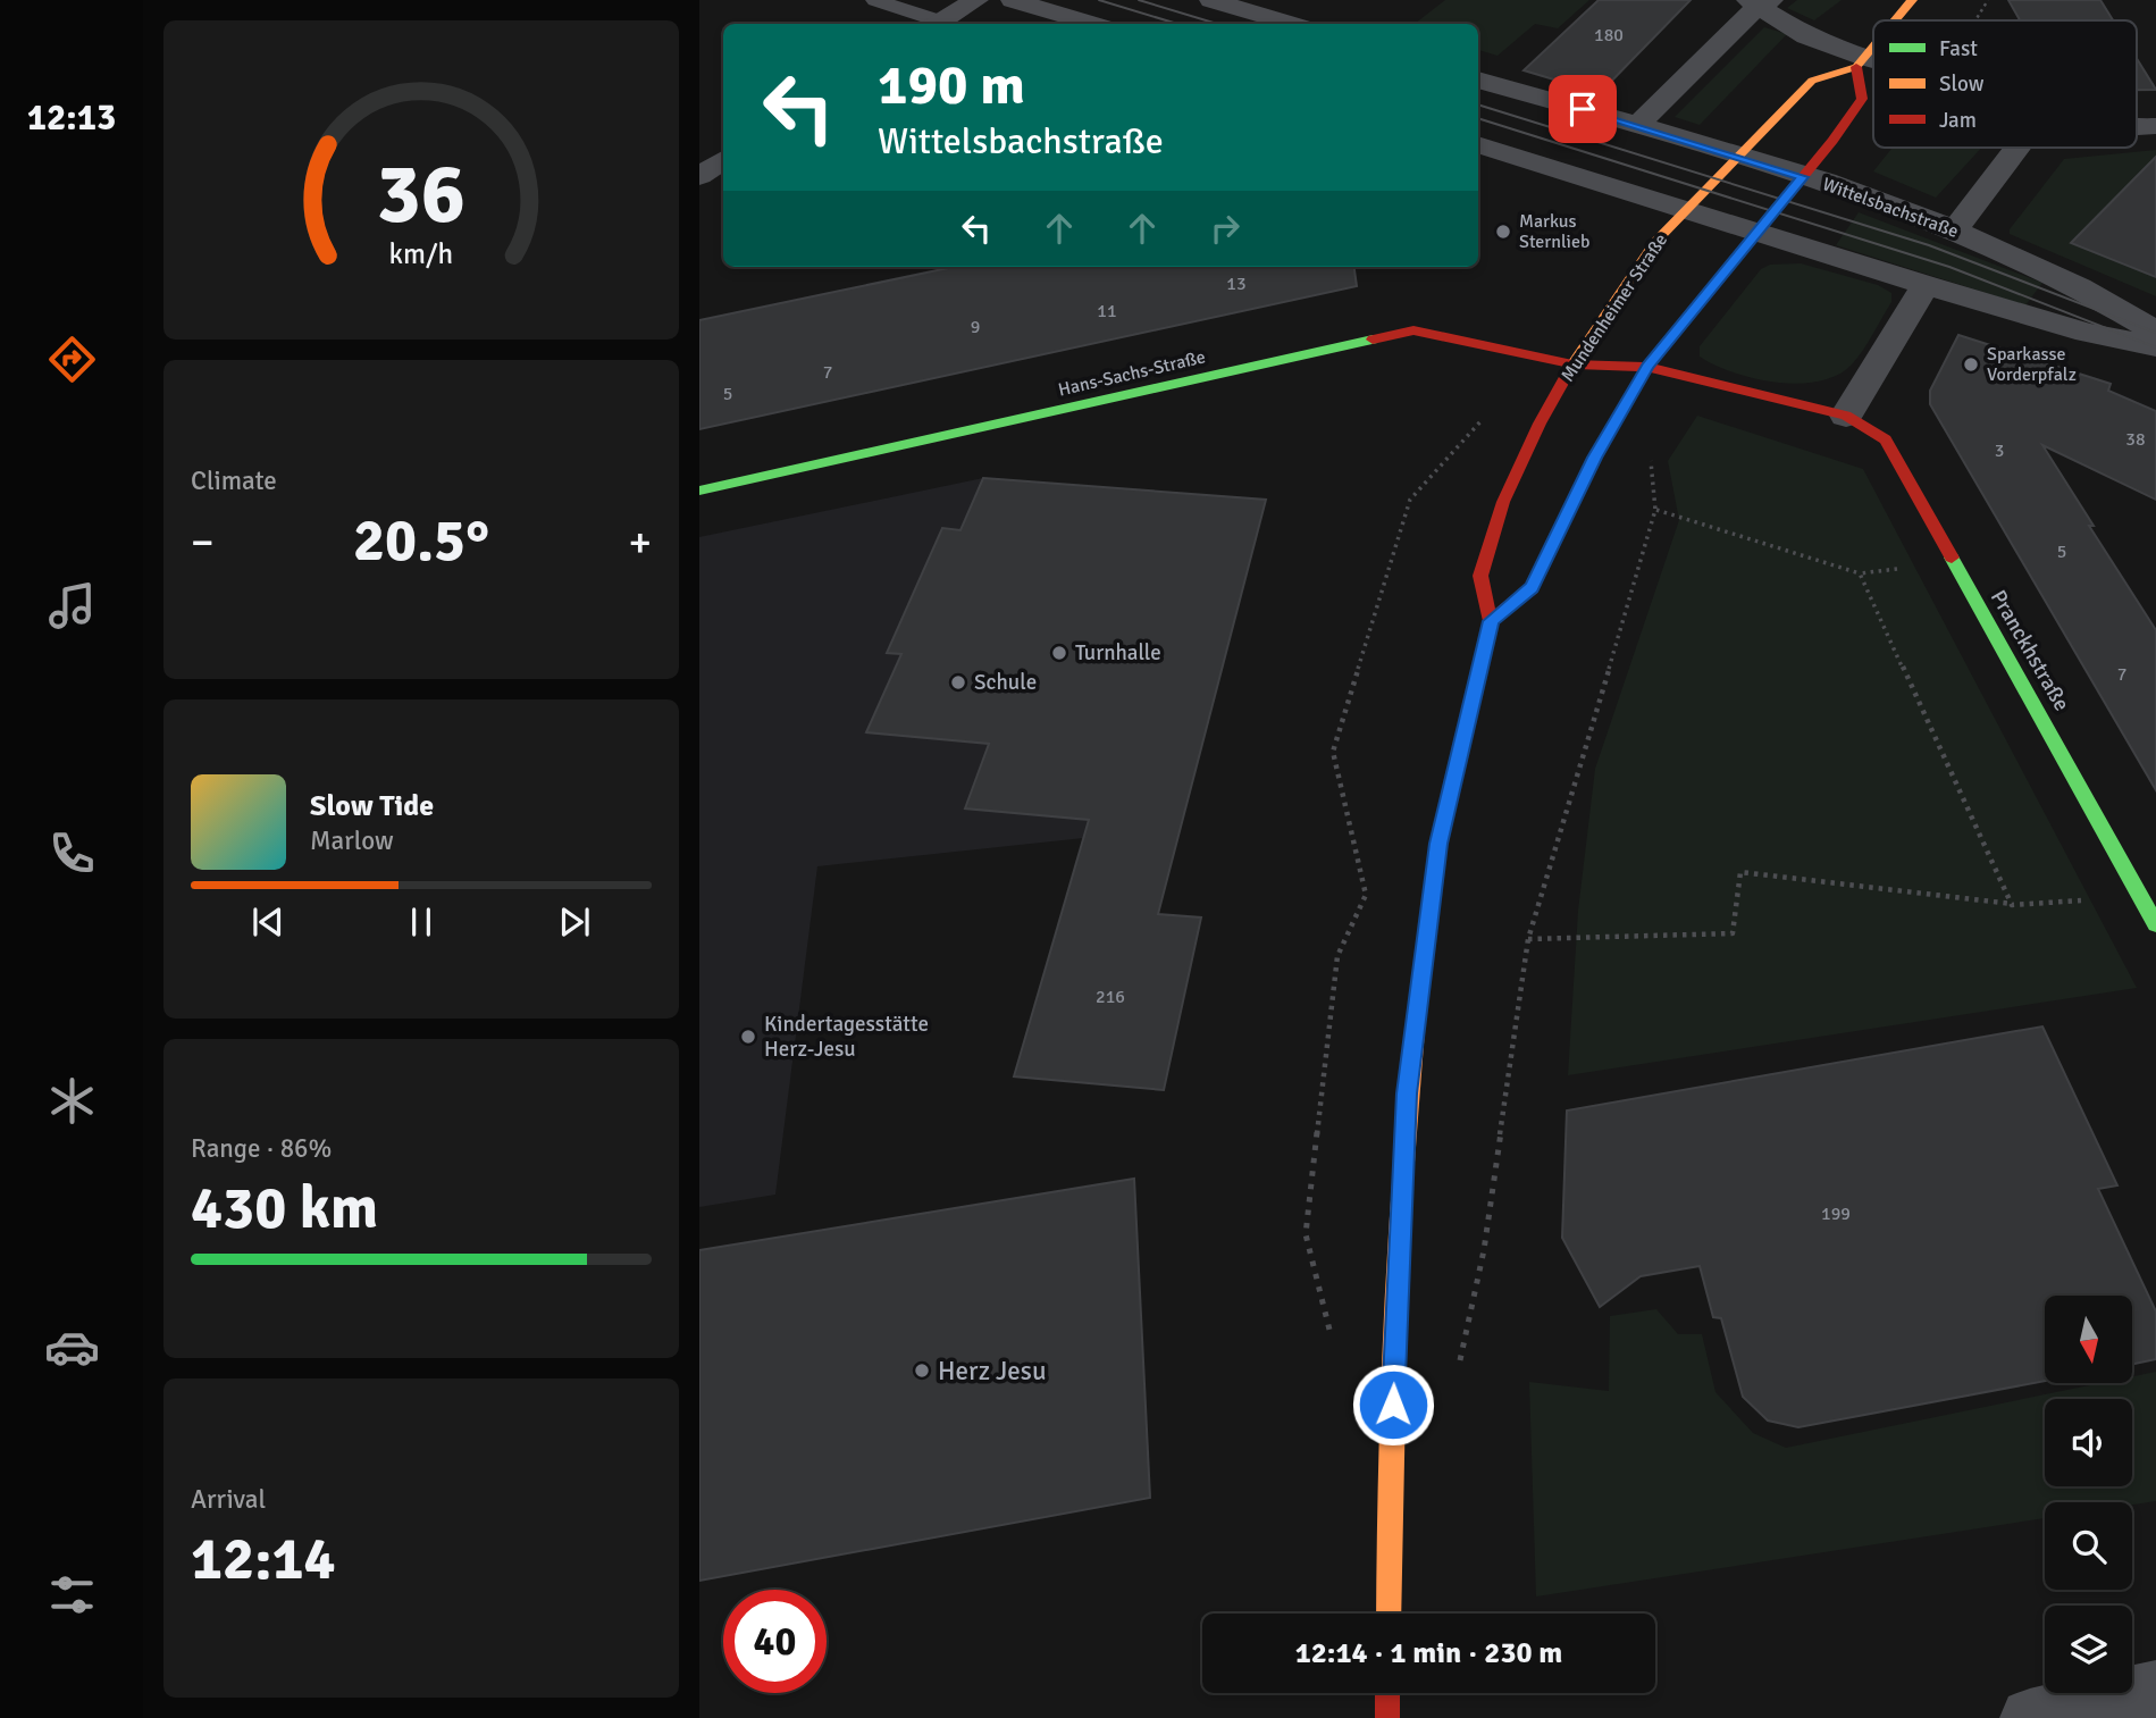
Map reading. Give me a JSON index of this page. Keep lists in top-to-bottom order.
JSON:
{
  "streets": {
    "street": [
      "Wittelsbachstraße",
      "Mundenheimer Straße",
      "Hans-Sachs-Straße",
      "Pranckhstraße"
    ]
  },
  "crossings": [
    ["Wittelsbachstraße", "Mundenheimer Straße"],
    ["Mundenheimer Straße", "Hans-Sachs-Straße"],
    ["Hans-Sachs-Straße", "Pranckhstraße"]
  ],
  "places": [
    "Markus Sternlieb",
    "Sparkasse Vorderpfalz",
    "Turnhalle",
    "Schule",
    "Kindertagesstätte Herz-Jesu",
    "Herz Jesu"
  ],
  "house_numbers": [
    "180",
    "13",
    "11",
    "9",
    "7",
    "5",
    "38",
    "3",
    "5",
    "7",
    "216",
    "199"
  ],
  "legend": ["Fast", "Slow", "Jam"],
  "north": "bottom",
  "page": {
    "tabs": "12:13",
    "turn": ["190 m", "Wittelsbachstraße"],
    "tile": [
      "Climate",
      ["Range · 86%", "430 km"],
      ["Arrival", "12:14"]
    ],
    "heat": ["−", "20.5°", "+"],
    "song": ["Slow Tide", "Marlow"],
    "limit": "40",
    "trip": "12:14 · 1 min · 230 m",
    "gauge": ["36", "km/h"]
  }
}
